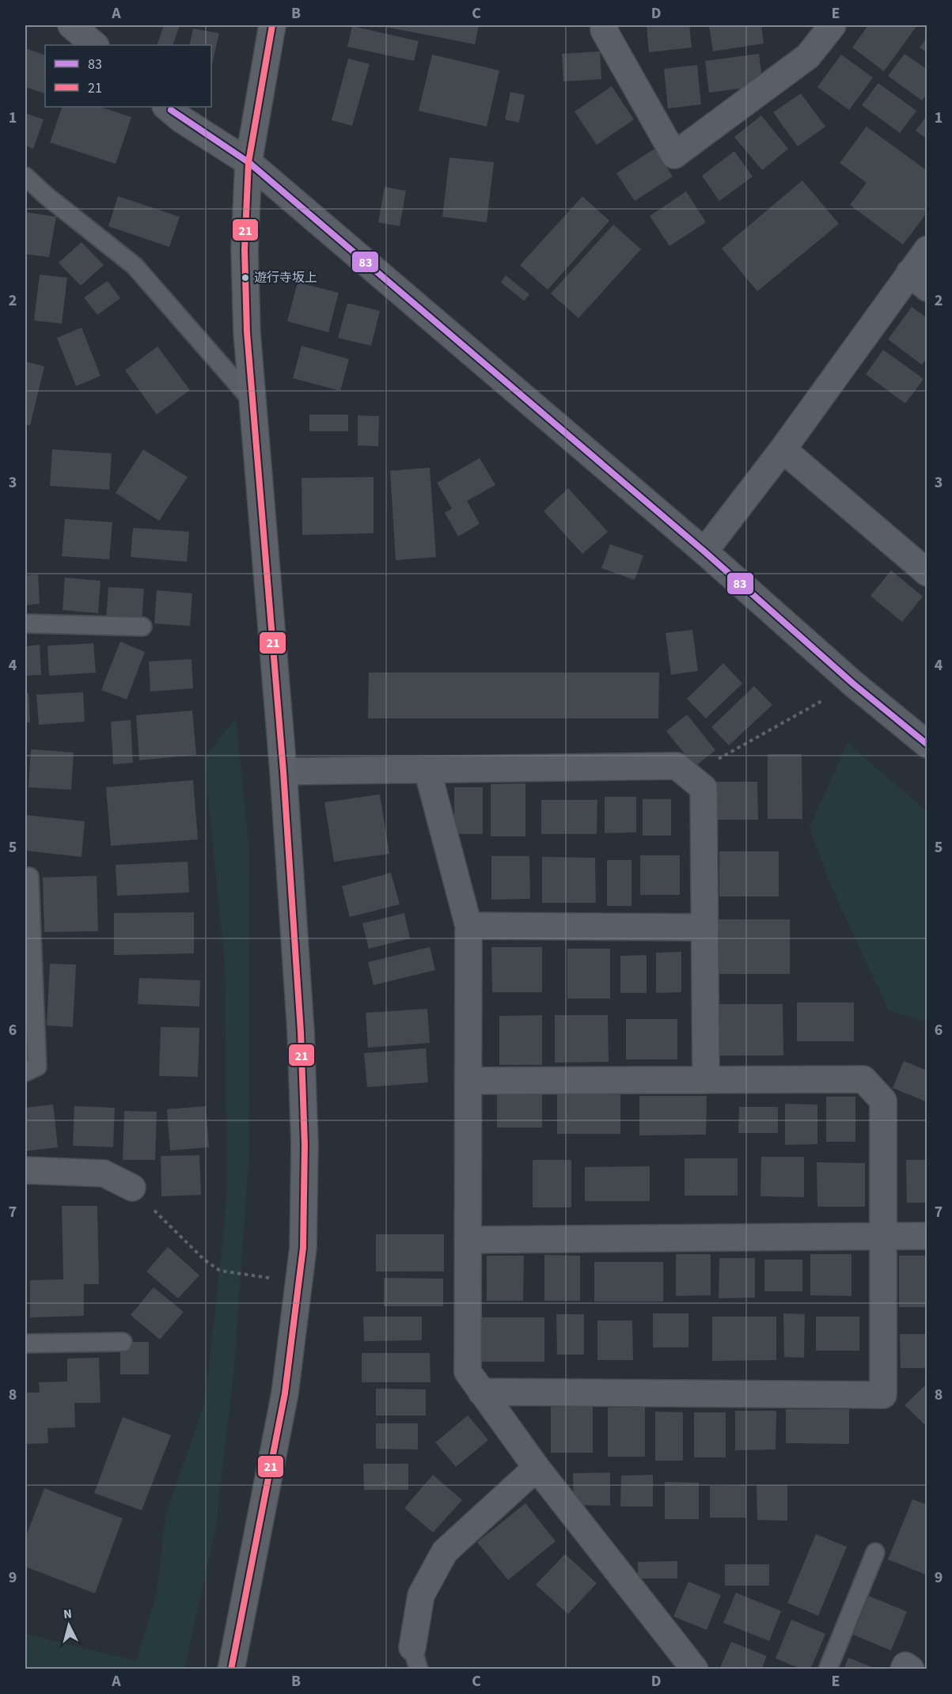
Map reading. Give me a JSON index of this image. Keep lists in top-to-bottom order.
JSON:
{
  "places": ["遊行寺坂上"],
  "lines": ["transit line 21", "transit line 83"],
  "legend": ["83", "21"],
  "north": "top",
  "grid": {
    "columns": [
      "A",
      "B",
      "C",
      "D",
      "E"
    ],
    "rows": [
      "1",
      "2",
      "3",
      "4",
      "5",
      "6",
      "7",
      "8",
      "9"
    ]
  }
}
